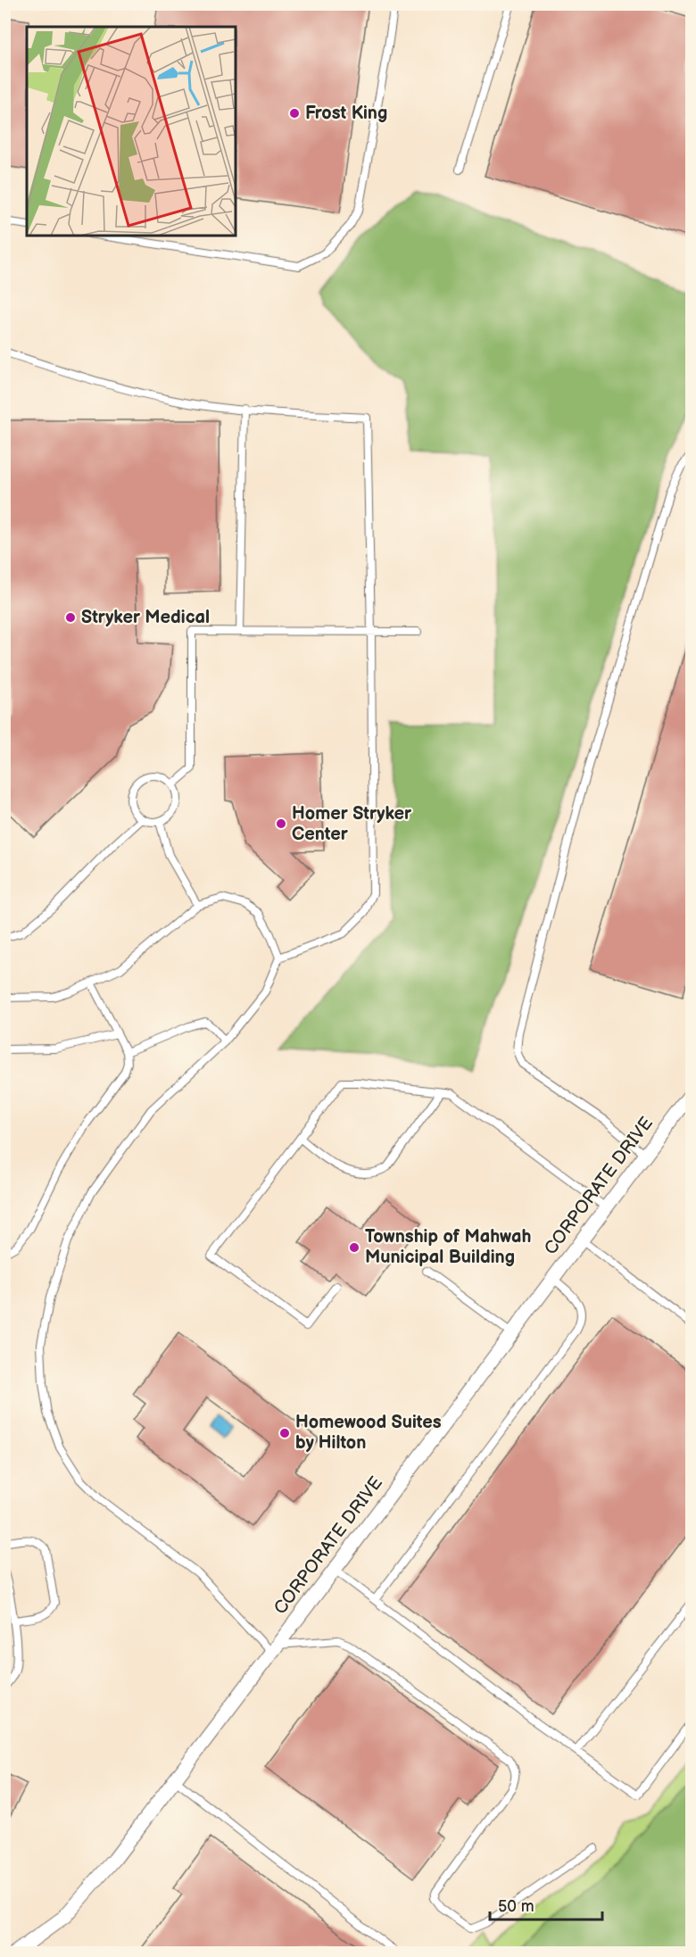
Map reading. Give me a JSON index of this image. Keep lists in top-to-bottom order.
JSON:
{
  "streets": {
    "street": ["CORPORATE DRIVE"]
  },
  "places": [
    "Frost King",
    "Stryker Medical",
    "Homer Stryker Center",
    "Township of Mahwah Municipal Building",
    "Homewood Suites by Hilton"
  ],
  "scale_bar": "50 m"
}
